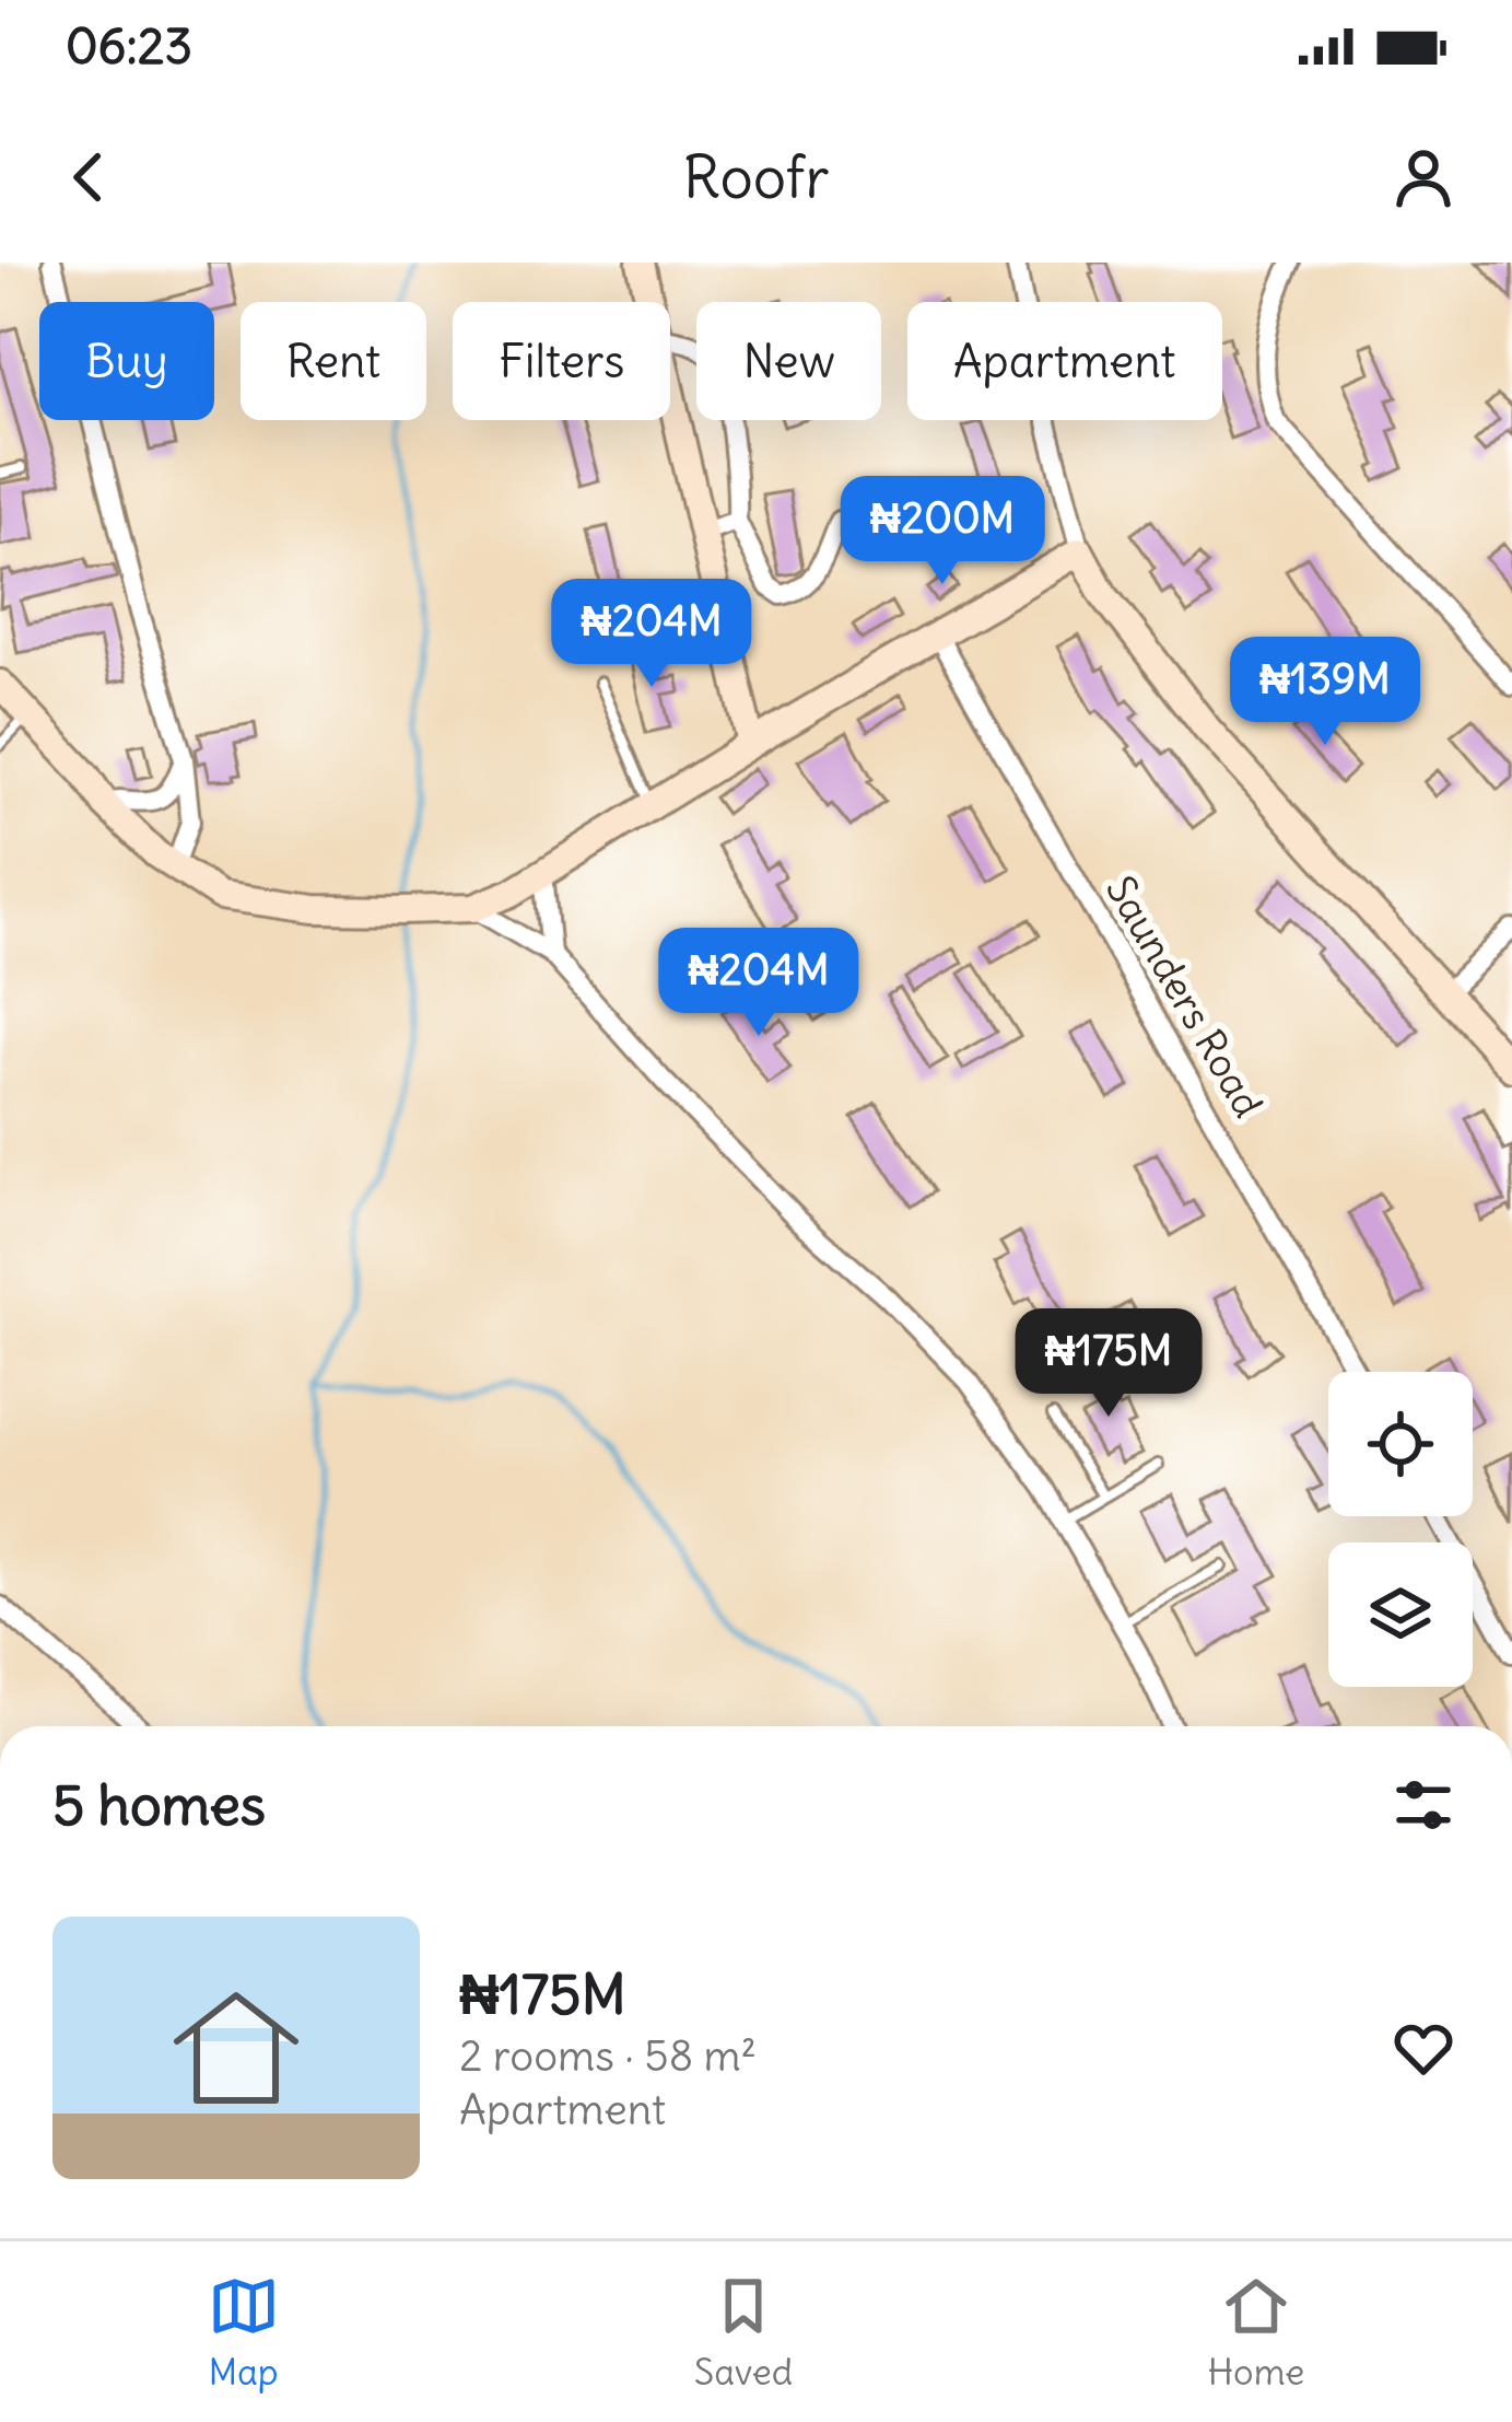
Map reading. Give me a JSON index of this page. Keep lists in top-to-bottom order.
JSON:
{
  "streets": {
    "street": ["Saunders Road"]
  },
  "page": {
    "status": "06:23",
    "header": "Roofr",
    "chip": [
      "Buy",
      "Rent",
      "Filters",
      "New",
      "Apartment"
    ],
    "price": [
      "₦200M",
      "₦204M",
      "₦139M",
      "₦204M",
      "₦175M"
    ],
    "heading": "5 homes",
    "list": [
      {
        "name": "₦175M",
        "note": "2 rooms · 58 m² · Apartment"
      }
    ],
    "tabs": ["Map", "Saved", "Home"]
  }
}
